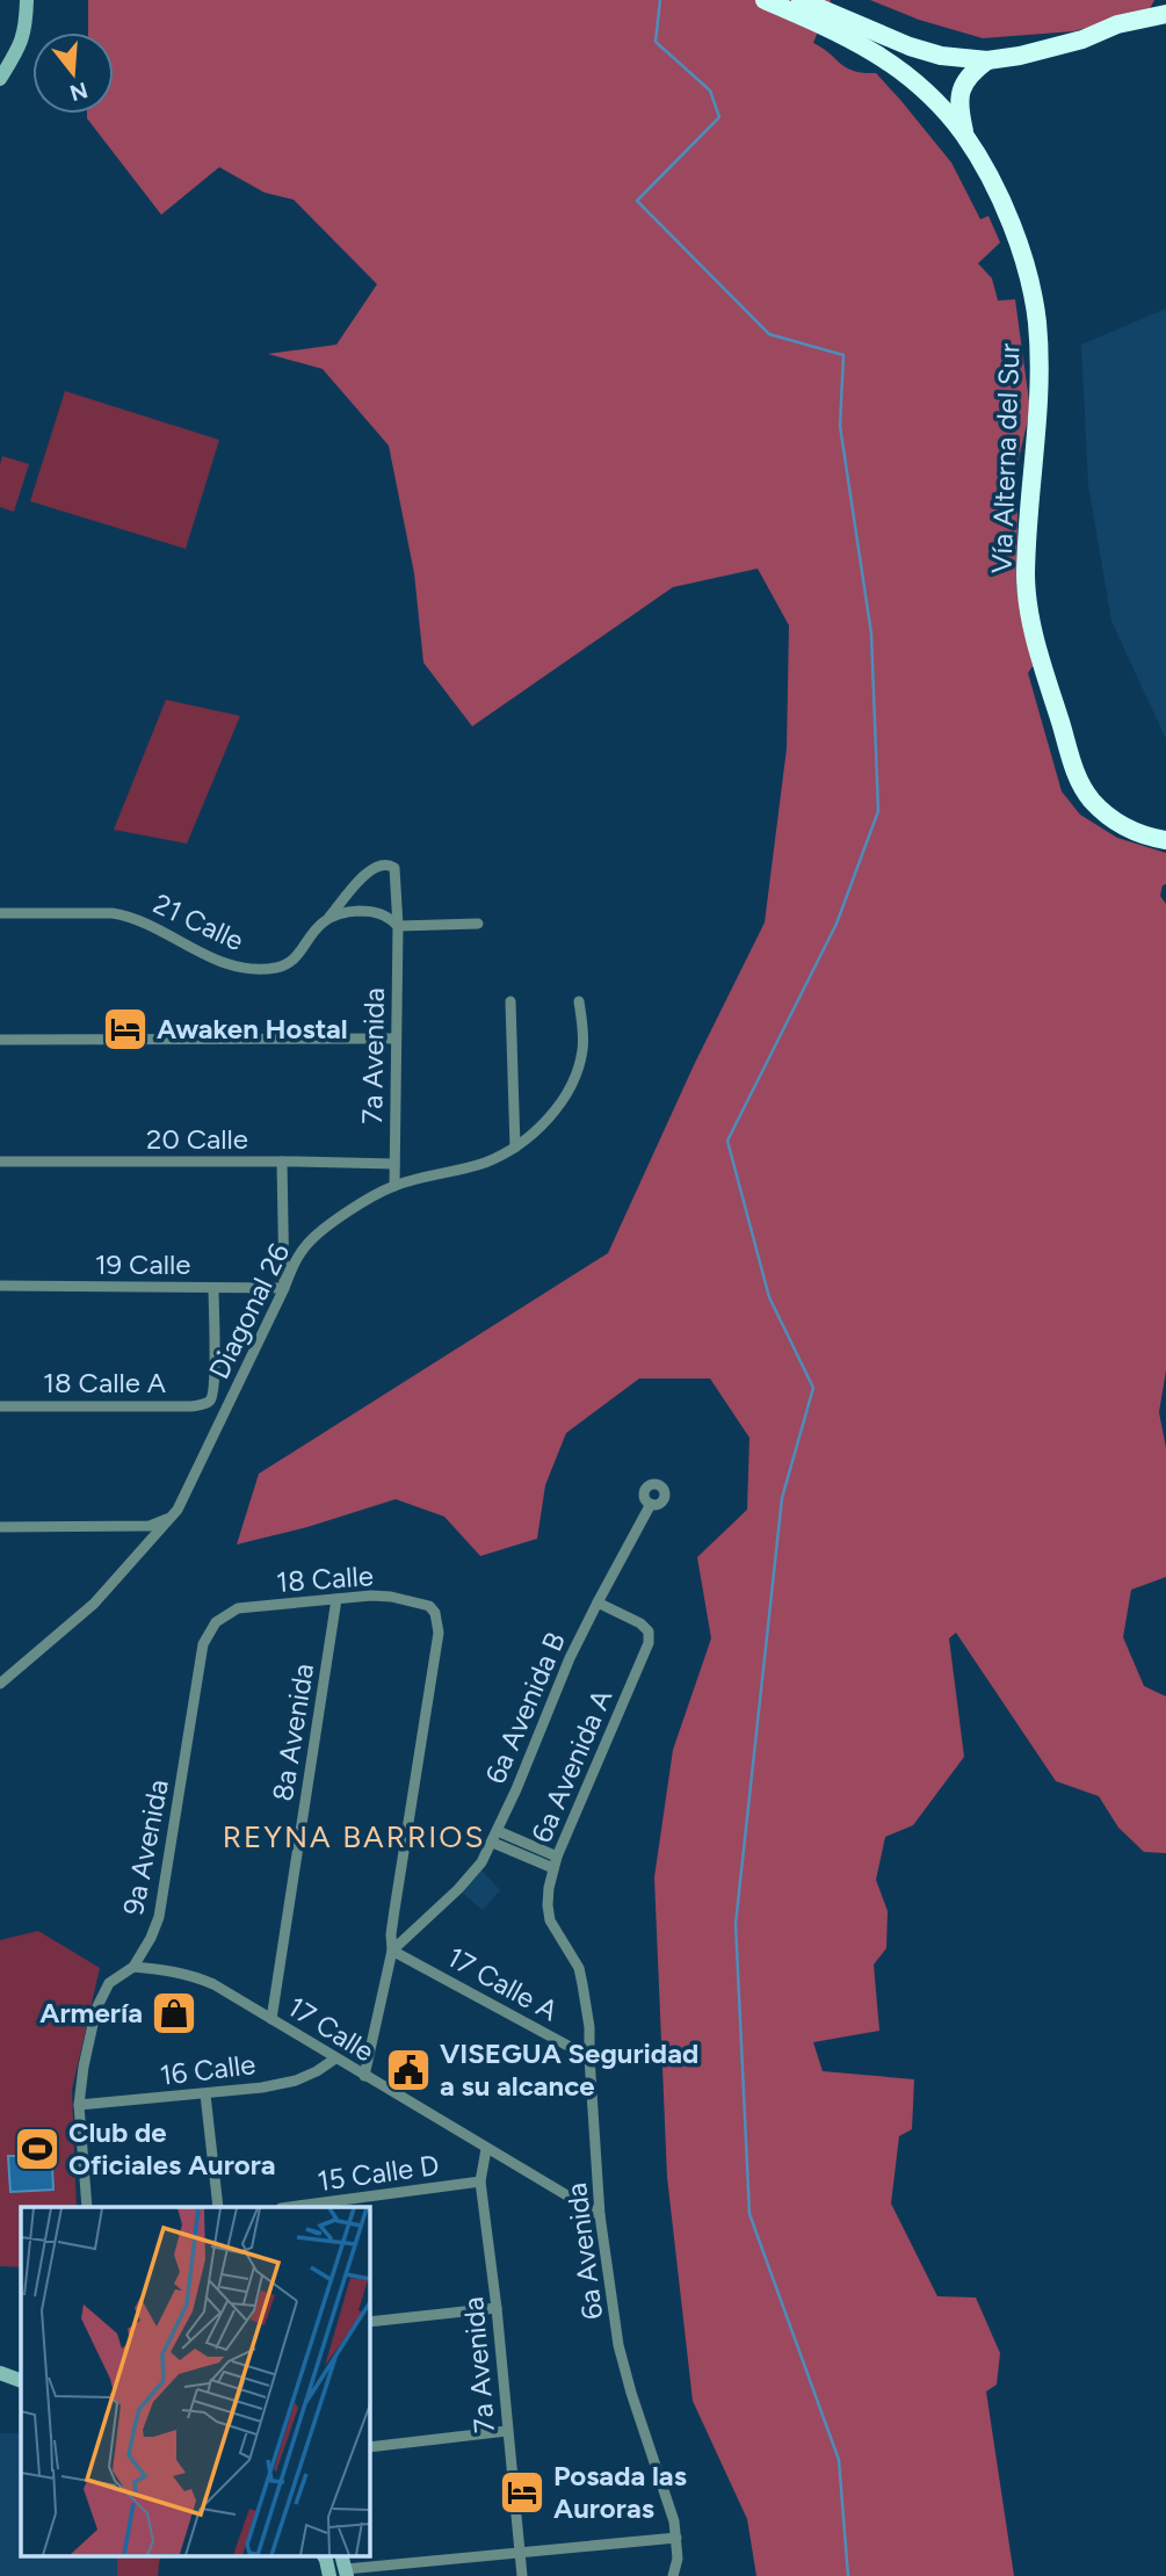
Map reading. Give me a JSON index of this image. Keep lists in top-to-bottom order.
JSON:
{
  "streets": {
    "highway": ["Vía Alterna del Sur"],
    "street": [
      "21 Calle",
      "7a Avenida",
      "20 Calle",
      "19 Calle",
      "Diagonal 26",
      "18 Calle A",
      "18 Calle",
      "6a Avenida B",
      "8a Avenida",
      "6a Avenida A",
      "9a Avenida",
      "17 Calle A",
      "17 Calle",
      "16 Calle",
      "15 Calle D",
      "6a Avenida"
    ]
  },
  "crossings": [
    ["21 Calle", "7a Avenida"],
    ["7a Avenida", "20 Calle"],
    ["7a Avenida", "Diagonal 26"],
    ["7a Avenida", "17 Calle"],
    ["7a Avenida", "15 Calle D"],
    ["19 Calle", "Diagonal 26"],
    ["19 Calle", "18 Calle A"],
    ["18 Calle", "6a Avenida B"],
    ["18 Calle", "8a Avenida"],
    ["18 Calle", "9a Avenida"],
    ["18 Calle", "17 Calle A"],
    ["6a Avenida B", "6a Avenida A"],
    ["6a Avenida B", "17 Calle A"],
    ["8a Avenida", "17 Calle"],
    ["6a Avenida A", "6a Avenida"],
    ["9a Avenida", "17 Calle"],
    ["9a Avenida", "16 Calle"],
    ["17 Calle A", "6a Avenida"],
    ["17 Calle", "16 Calle"],
    ["17 Calle", "6a Avenida"]
  ],
  "districts": ["REYNA BARRIOS"],
  "places": {
    "hotel": ["Awaken Hostal", "Posada las Auroras"],
    "shop": ["Armería"],
    "public building": ["VISEGUA Seguridad a su alcance"],
    "sports": ["Club de Oficiales Aurora"]
  },
  "north": "bottom"
}
